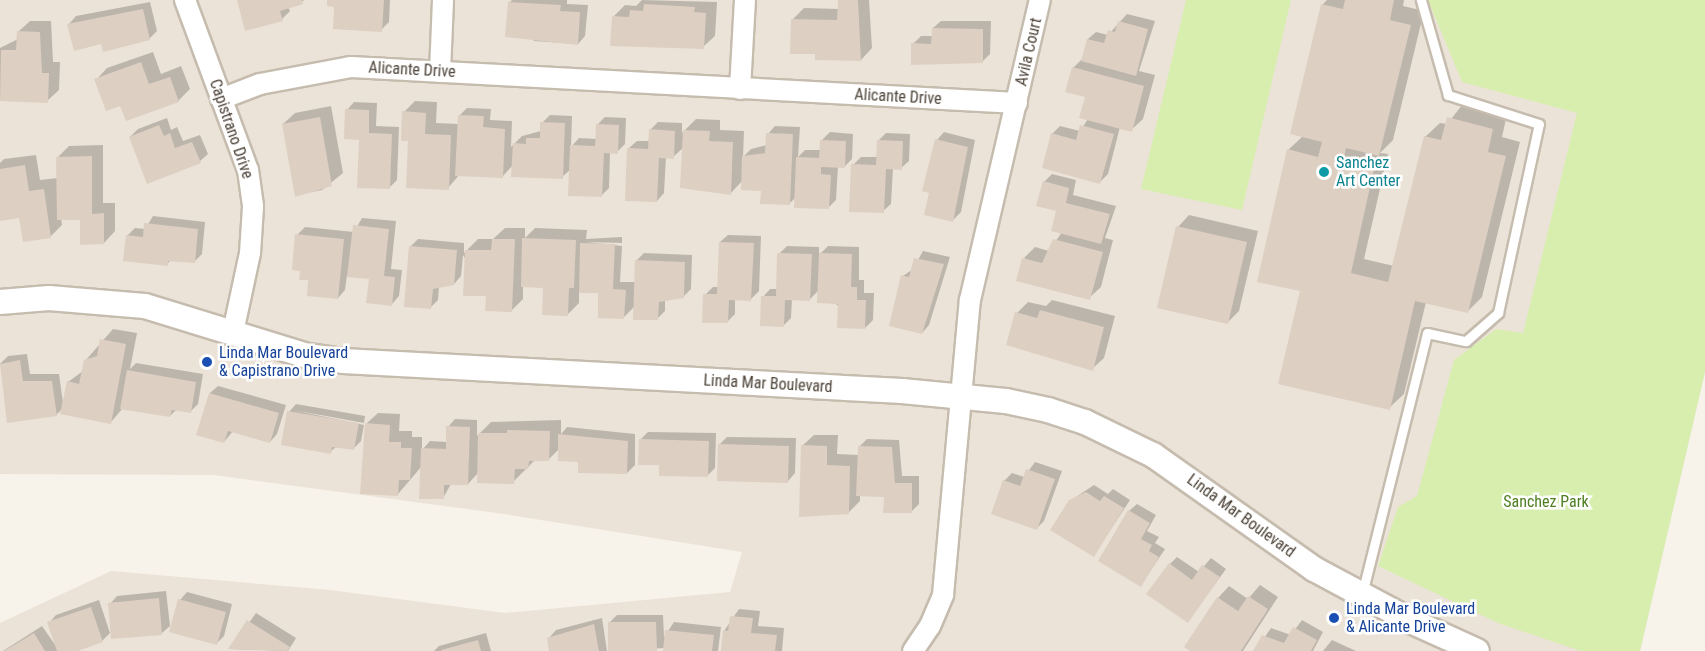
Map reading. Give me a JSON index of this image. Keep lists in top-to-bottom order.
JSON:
{
  "streets": {
    "street": [
      "Avila Court",
      "Alicante Drive",
      "Capistrano Drive",
      "Linda Mar Boulevard"
    ]
  },
  "crossings": [
    ["Avila Court", "Alicante Drive"],
    ["Alicante Drive", "Capistrano Drive"],
    ["Capistrano Drive", "Linda Mar Boulevard"]
  ],
  "parks": ["Sanchez Park"],
  "places": ["Sanchez Art Center", "Linda Mar Boulevard & Capistrano Drive", "Linda Mar Boulevard & Alicante Drive"]
}
